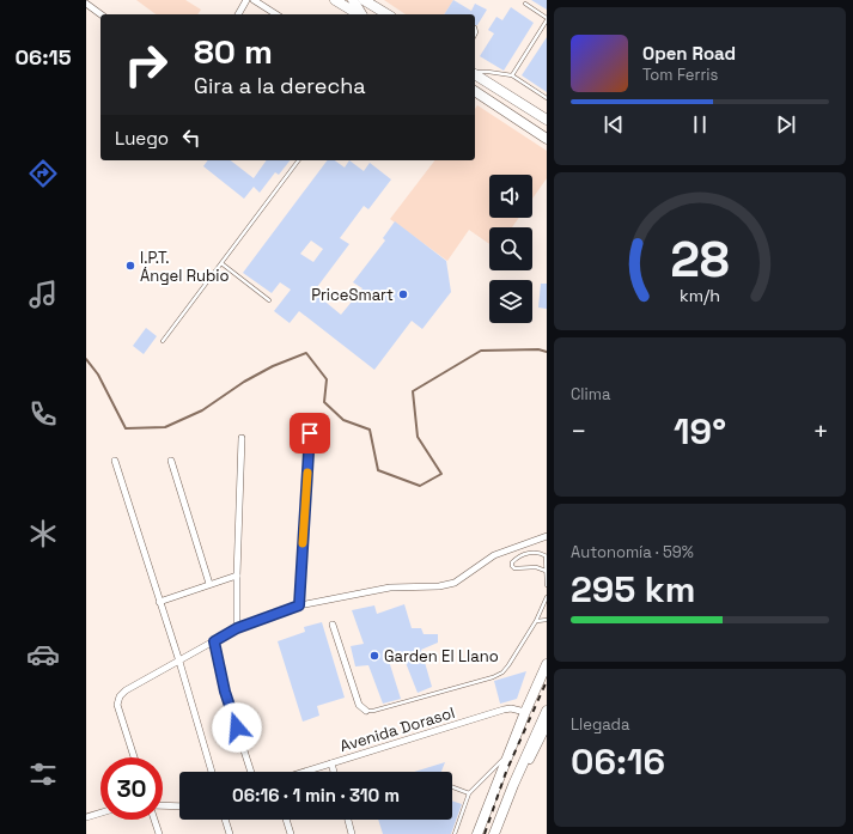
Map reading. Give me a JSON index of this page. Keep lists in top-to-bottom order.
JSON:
{
  "streets": {
    "street": ["Avenida Dorasol"]
  },
  "places": ["I.P.T. Ángel Rubio", "PriceSmart", "Garden El Llano"],
  "page": {
    "tabs": "06:15",
    "turn": ["80 m", "Gira a la derecha"],
    "song": ["Open Road", "Tom Ferris"],
    "then": "Luego",
    "tile": [
      "Clima",
      ["Autonomía · 59%", "295 km"],
      ["Llegada", "06:16"]
    ],
    "heat": ["−", "19°", "+"],
    "limit": "30",
    "trip": "06:16 · 1 min · 310 m",
    "gauge": ["28", "km/h"]
  }
}
